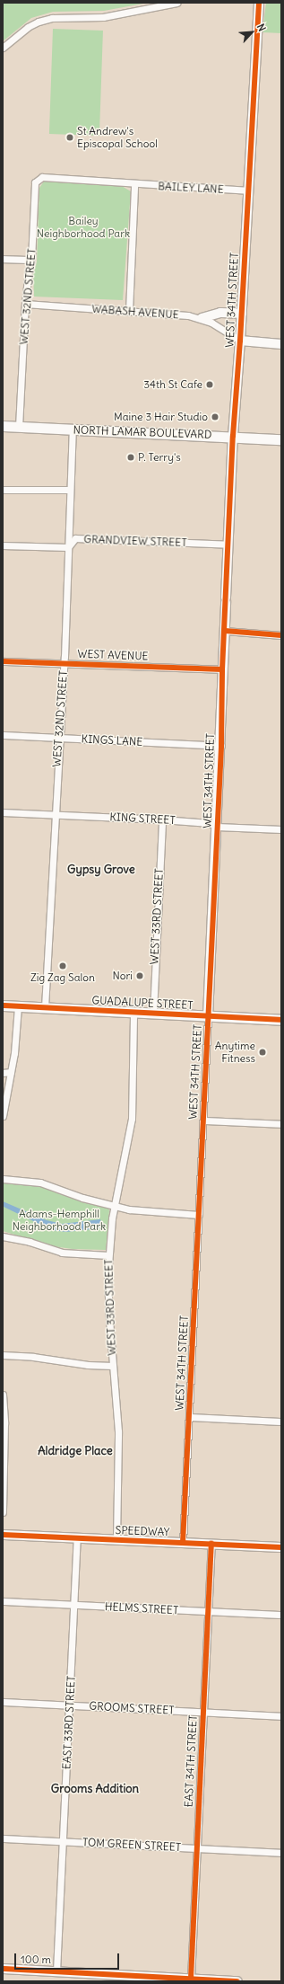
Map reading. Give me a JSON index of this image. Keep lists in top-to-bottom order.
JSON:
{
  "streets": {
    "main road": ["NORTH LAMAR BOULEVARD", "GUADALUPE STREET"],
    "street": [
      "BAILEY LANE",
      "WEST 32ND STREET",
      "WEST 34TH STREET",
      "WABASH AVENUE",
      "GRANDVIEW STREET",
      "WEST AVENUE",
      "KINGS LANE",
      "KING STREET",
      "WEST 33RD STREET",
      "SPEEDWAY",
      "HELMS STREET",
      "GROOMS STREET",
      "EAST 33RD STREET",
      "EAST 34TH STREET",
      "TOM GREEN STREET"
    ]
  },
  "crossings": [
    ["BAILEY LANE", "WEST 32ND STREET"],
    ["BAILEY LANE", "WEST 34TH STREET"],
    ["WEST 32ND STREET", "WABASH AVENUE"],
    ["WEST 32ND STREET", "NORTH LAMAR BOULEVARD"],
    ["WEST 32ND STREET", "GRANDVIEW STREET"],
    ["WEST 32ND STREET", "WEST AVENUE"],
    ["WEST 32ND STREET", "KINGS LANE"],
    ["WEST 32ND STREET", "KING STREET"],
    ["WEST 32ND STREET", "GUADALUPE STREET"],
    ["WEST 34TH STREET", "WABASH AVENUE"],
    ["WEST 34TH STREET", "NORTH LAMAR BOULEVARD"],
    ["WEST 34TH STREET", "GRANDVIEW STREET"],
    ["WEST 34TH STREET", "WEST AVENUE"],
    ["WEST 34TH STREET", "KINGS LANE"],
    ["WEST 34TH STREET", "KING STREET"],
    ["WEST 34TH STREET", "GUADALUPE STREET"],
    ["WEST 34TH STREET", "SPEEDWAY"],
    ["KING STREET", "WEST 33RD STREET"],
    ["WEST 33RD STREET", "GUADALUPE STREET"],
    ["WEST 33RD STREET", "SPEEDWAY"],
    ["SPEEDWAY", "EAST 33RD STREET"],
    ["SPEEDWAY", "EAST 34TH STREET"],
    ["HELMS STREET", "EAST 33RD STREET"],
    ["HELMS STREET", "EAST 34TH STREET"],
    ["GROOMS STREET", "EAST 33RD STREET"],
    ["GROOMS STREET", "EAST 34TH STREET"],
    ["EAST 33RD STREET", "TOM GREEN STREET"],
    ["EAST 34TH STREET", "TOM GREEN STREET"]
  ],
  "districts": ["Gypsy Grove", "Aldridge Place", "Grooms Addition"],
  "parks": ["Bailey Neighborhood Park", "Adams-Hemphill Neighborhood Park"],
  "places": [
    "St Andrew's Episcopal School",
    "34th St Cafe",
    "Maine 3 Hair Studio",
    "P. Terry's",
    "Zig Zag Salon",
    "Nori",
    "Anytime Fitness"
  ],
  "scale_bar": "100 m",
  "north": "top right"
}
